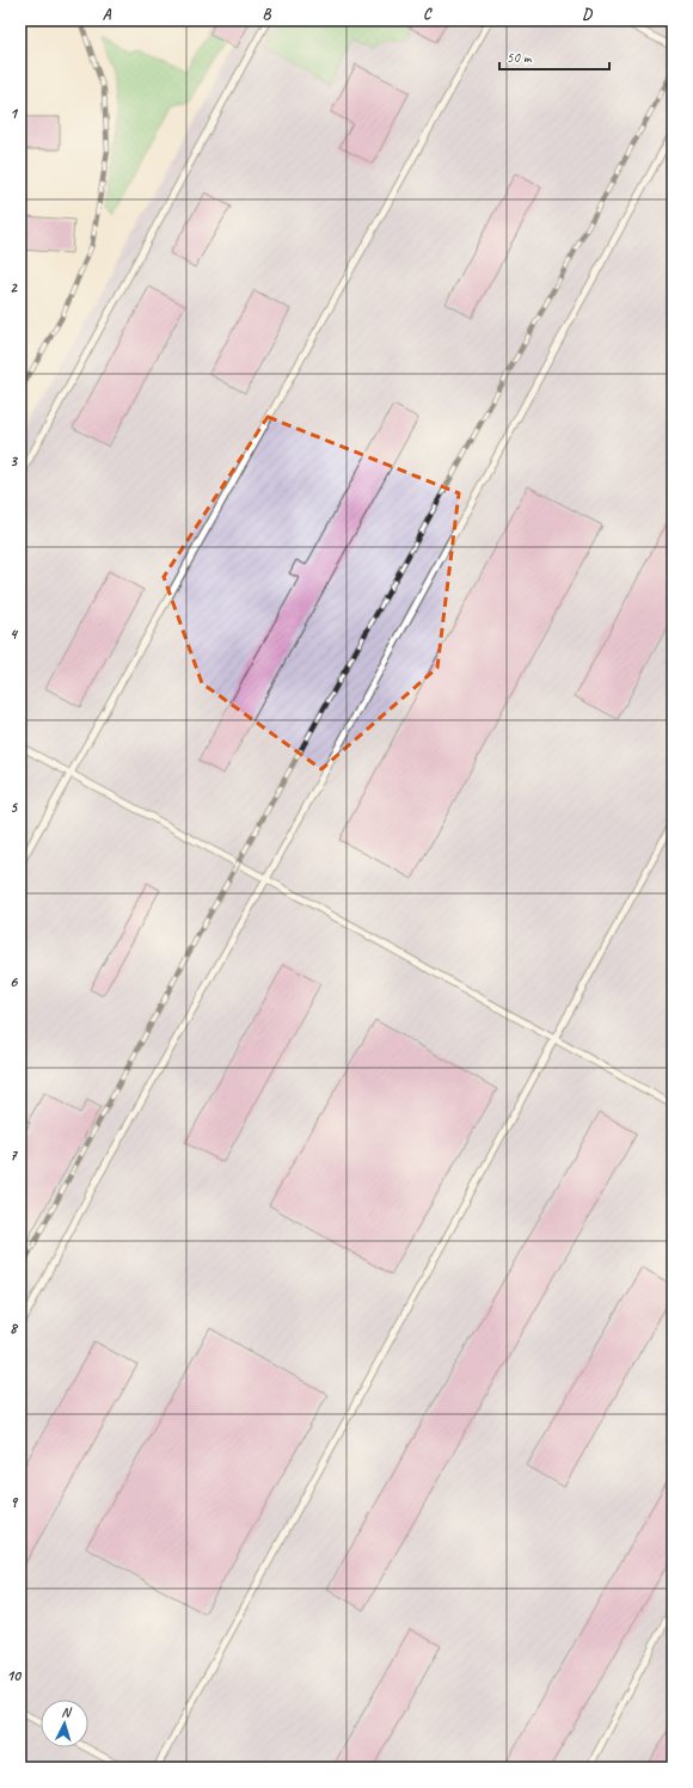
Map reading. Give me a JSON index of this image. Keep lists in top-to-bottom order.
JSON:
{
  "scale_bar": "50 m",
  "north": "top",
  "grid": {
    "columns": [
      "A",
      "B",
      "C",
      "D"
    ],
    "rows": [
      "1",
      "2",
      "3",
      "4",
      "5",
      "6",
      "7",
      "8",
      "9",
      "10"
    ]
  }
}
